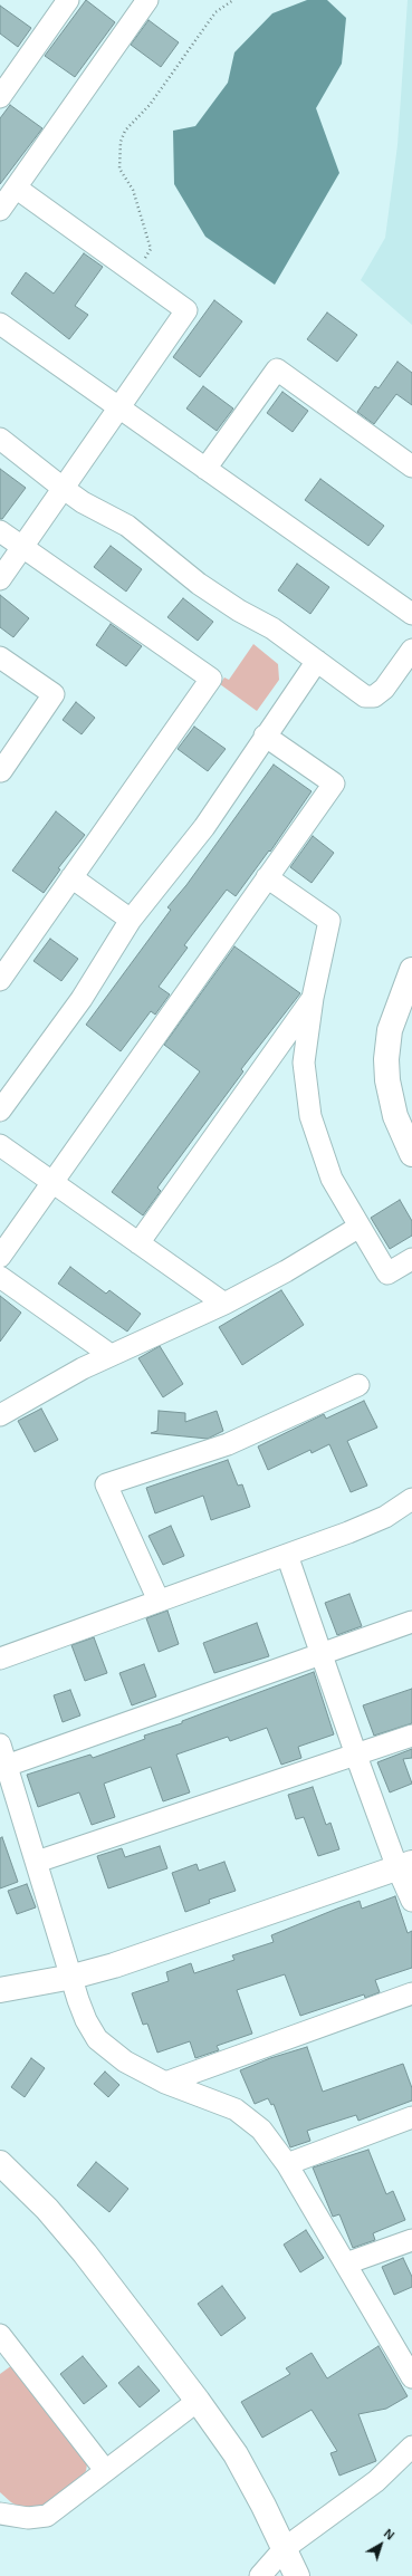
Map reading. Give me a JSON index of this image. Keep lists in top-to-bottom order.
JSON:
{
  "north": "top right"
}
